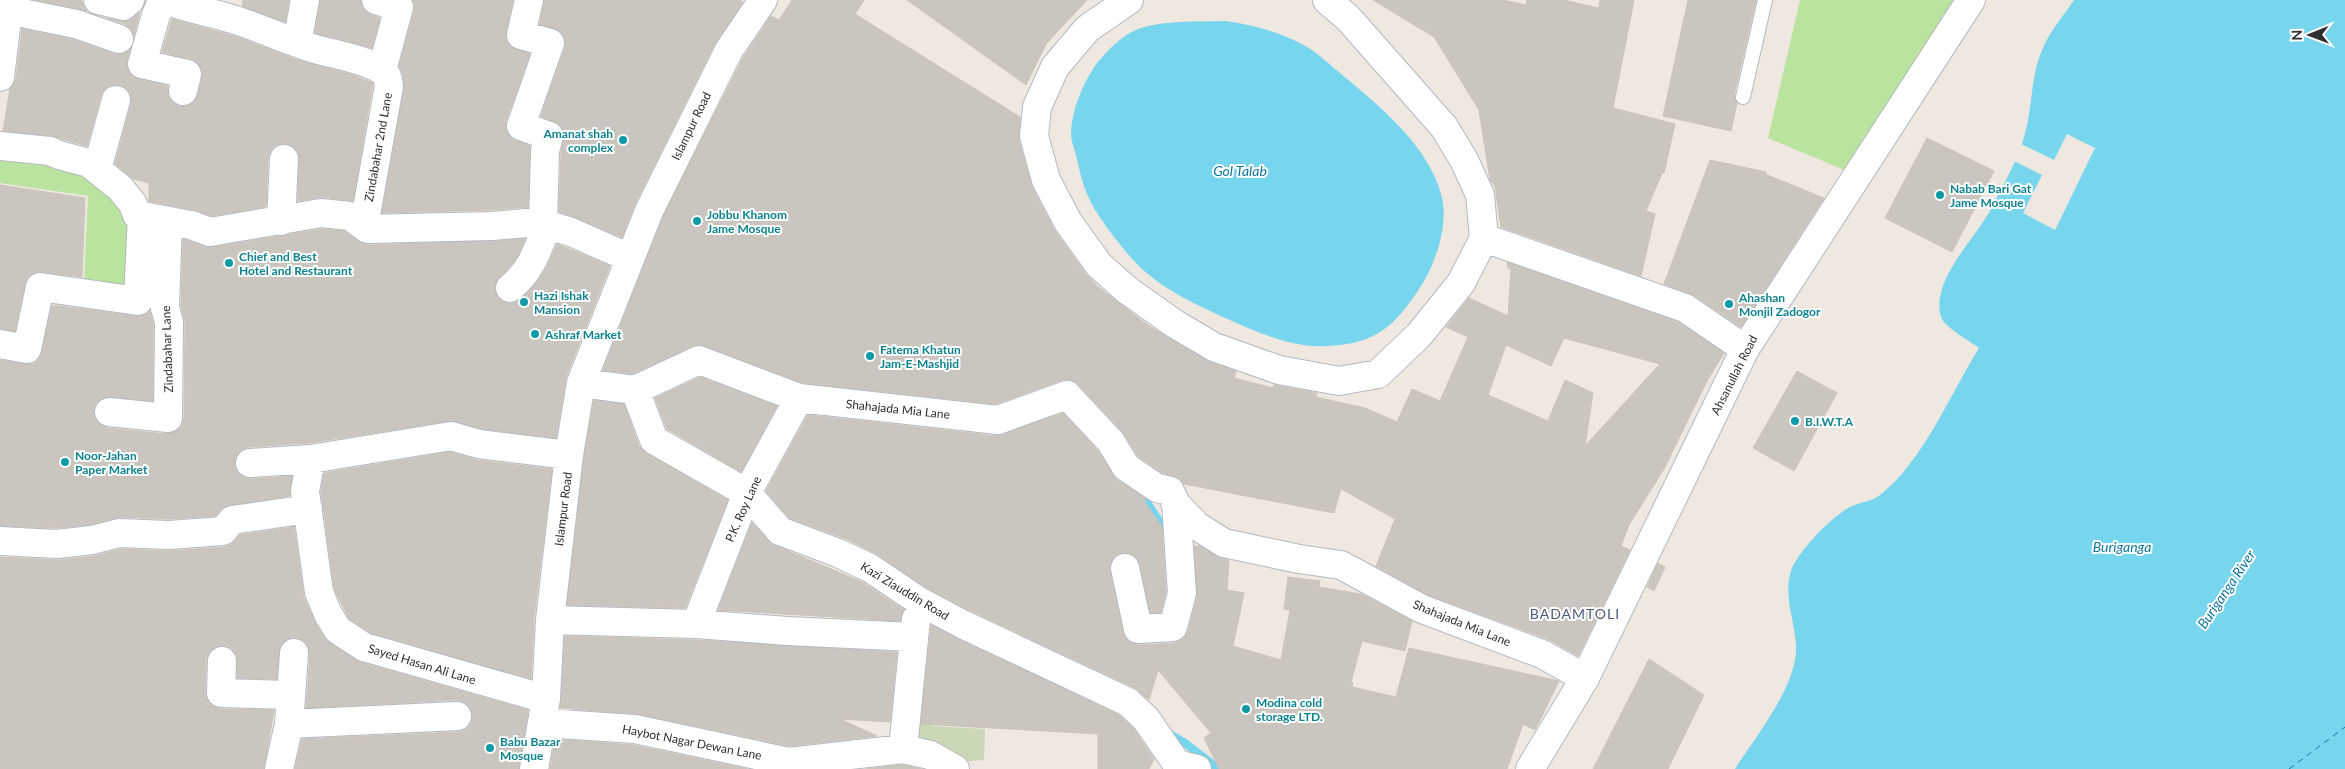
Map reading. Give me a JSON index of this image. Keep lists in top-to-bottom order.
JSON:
{
  "streets": {
    "street": [
      "Islampur Road",
      "Zindabahar 2nd Lane",
      "Zindabahar Lane",
      "Ahsanullah Road",
      "Shahajada Mia Lane",
      "P.K. Roy Lane",
      "Kazi Ziauddin Road",
      "Sayed Hasan Ali Lane",
      "Haybot Nagar Dewan Lane"
    ]
  },
  "crossings": [
    ["Islampur Road", "Sayed Hasan Ali Lane"],
    ["Islampur Road", "Haybot Nagar Dewan Lane"],
    ["Ahsanullah Road", "Shahajada Mia Lane"],
    ["Shahajada Mia Lane", "P.K. Roy Lane"],
    ["Shahajada Mia Lane", "Kazi Ziauddin Road"],
    ["P.K. Roy Lane", "Kazi Ziauddin Road"],
    ["Sayed Hasan Ali Lane", "Haybot Nagar Dewan Lane"]
  ],
  "districts": ["BADAMTOLI"],
  "water": ["Gol Talab", "Buriganga", "Buriganga River"],
  "places": [
    "Amanat shah complex",
    "Nabab Bari Gat Jame Mosque",
    "Jobbu Khanom Jame Mosque",
    "Chief and Best Hotel and Restaurant",
    "Hazi Ishak Mansion",
    "Ahashan Monjil Zadogor",
    "Ashraf Market",
    "Fatema Khatun Jam-E-Mashjid",
    "B.I.W.T.A",
    "Noor-Jahan Paper Market",
    "Modina cold storage LTD.",
    "Babu Bazar Mosque"
  ],
  "north": "left"
}
